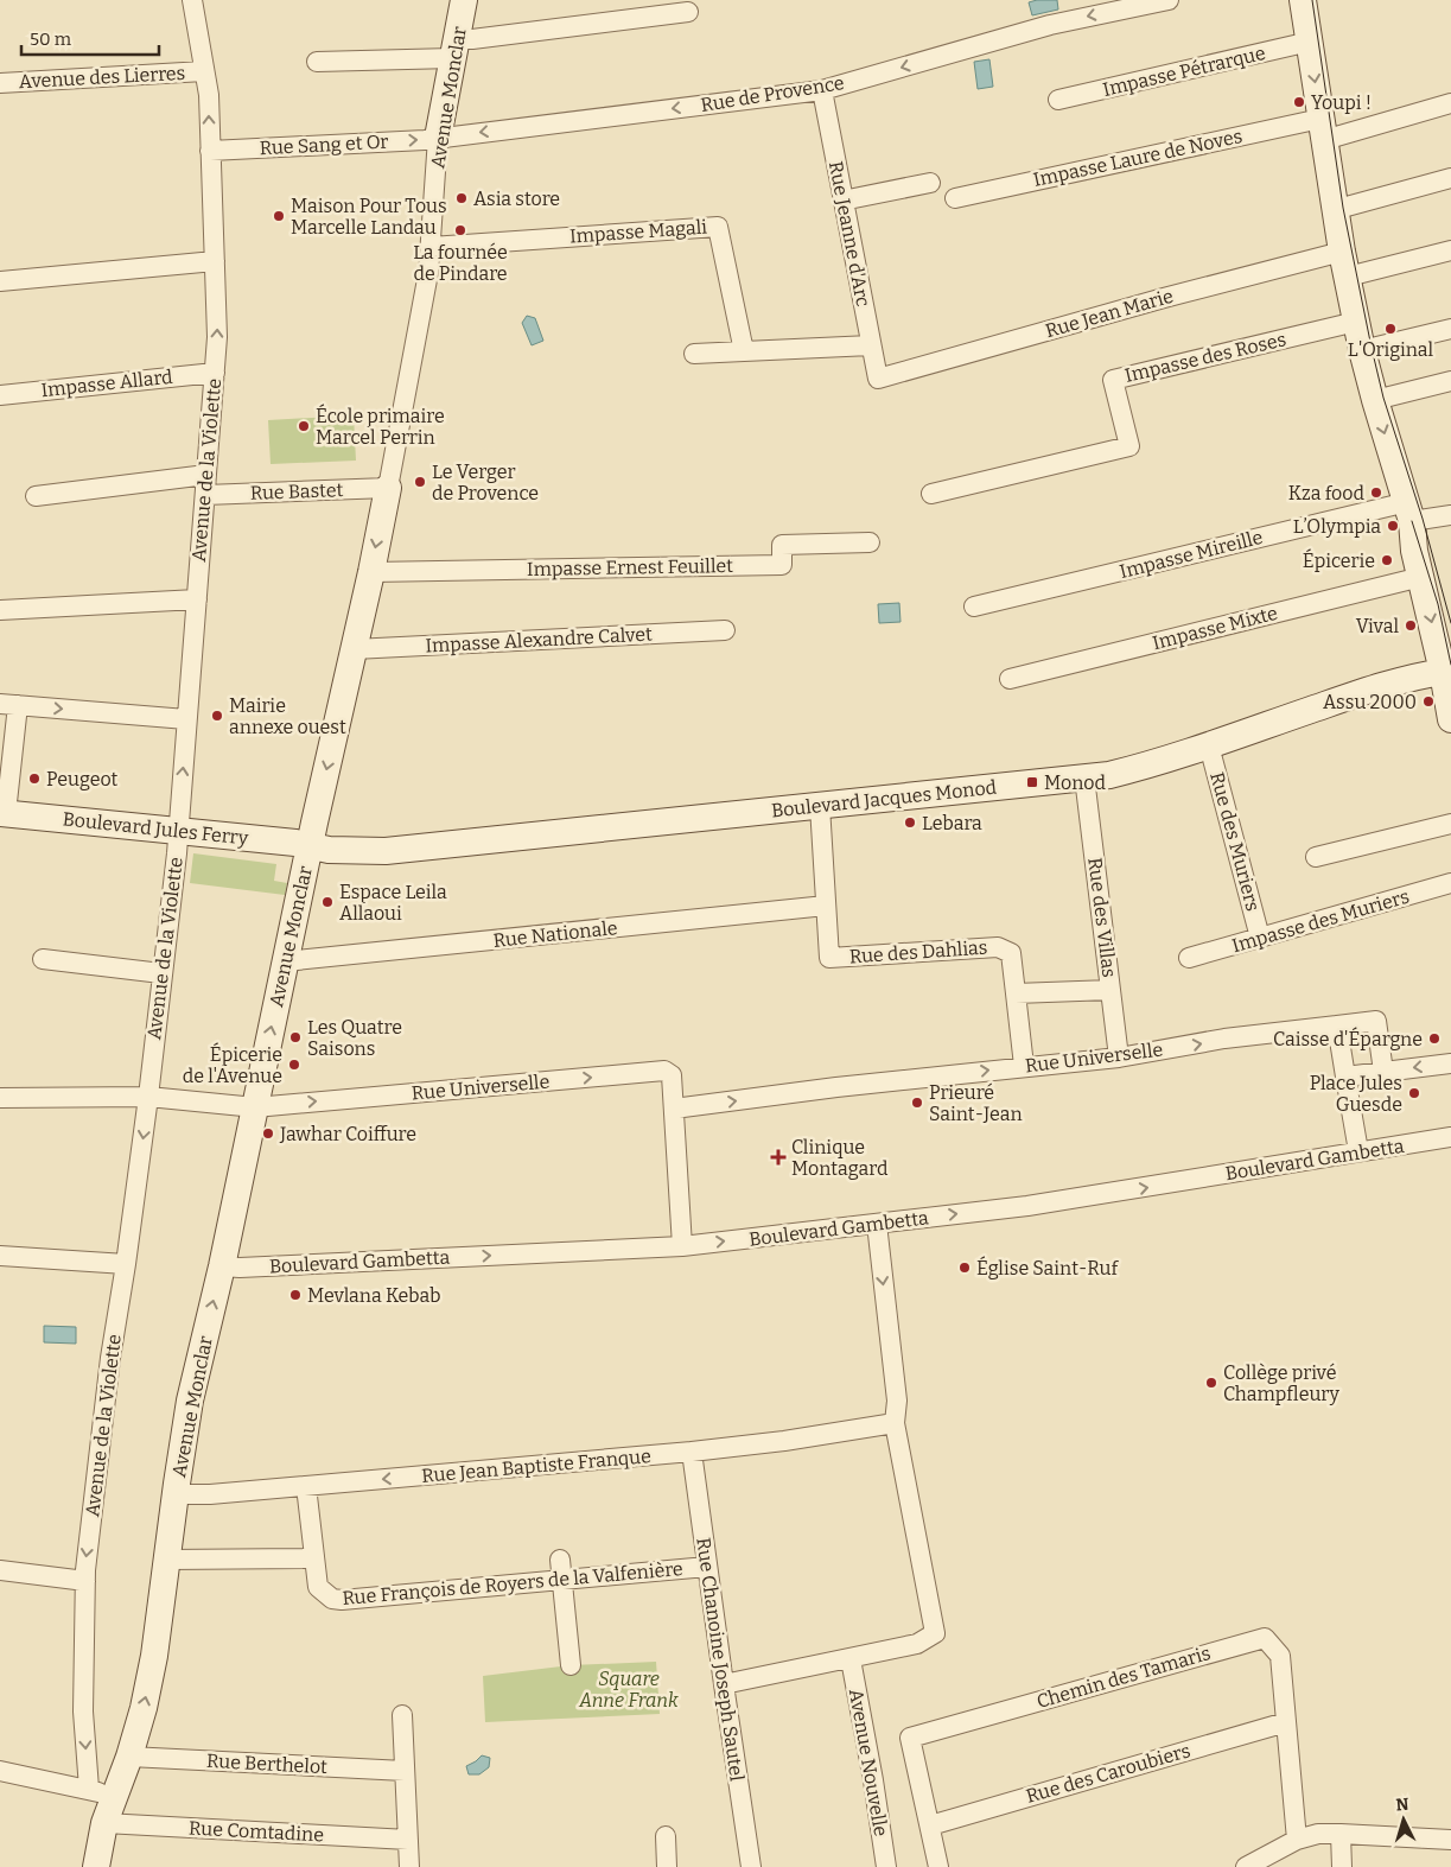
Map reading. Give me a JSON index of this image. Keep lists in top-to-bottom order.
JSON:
{
  "streets": {
    "street": [
      "Impasse Pétrarque",
      "Avenue des Lierres",
      "Rue de Provence",
      "Avenue Monclar",
      "Rue Sang et Or",
      "Impasse Laure de Noves",
      "Impasse Magali",
      "Rue Jeanne d'Arc",
      "Rue Jean Marie",
      "Impasse des Roses",
      "Impasse Allard",
      "Avenue de la Violette",
      "Rue Bastet",
      "Impasse Mireille",
      "Impasse Ernest Feuillet",
      "Impasse Mixte",
      "Impasse Alexandre Calvet",
      "Boulevard Jacques Monod",
      "Boulevard Jules Ferry",
      "Rue des Muriers",
      "Rue des Villas",
      "Impasse des Muriers",
      "Rue Nationale",
      "Rue des Dahlias",
      "Rue Universelle",
      "Boulevard Gambetta",
      "Rue Jean Baptiste Franque",
      "Rue François de Royers de la Valfenière",
      "Rue Chanoine Joseph Sautel",
      "Chemin des Tamaris",
      "Avenue Nouvelle",
      "Rue Berthelot",
      "Rue des Caroubiers",
      "Rue Comtadine"
    ]
  },
  "crossings": [
    ["Avenue des Lierres", "Avenue de la Violette"],
    ["Rue de Provence", "Avenue Monclar"],
    ["Rue de Provence", "Rue Sang et Or"],
    ["Rue de Provence", "Rue Jeanne d'Arc"],
    ["Avenue Monclar", "Rue Sang et Or"],
    ["Avenue Monclar", "Impasse Magali"],
    ["Avenue Monclar", "Avenue de la Violette"],
    ["Avenue Monclar", "Rue Bastet"],
    ["Avenue Monclar", "Impasse Ernest Feuillet"],
    ["Avenue Monclar", "Impasse Alexandre Calvet"],
    ["Avenue Monclar", "Boulevard Jacques Monod"],
    ["Avenue Monclar", "Boulevard Jules Ferry"],
    ["Avenue Monclar", "Rue Nationale"],
    ["Avenue Monclar", "Rue Universelle"],
    ["Avenue Monclar", "Boulevard Gambetta"],
    ["Avenue Monclar", "Rue Jean Baptiste Franque"],
    ["Avenue Monclar", "Rue Berthelot"],
    ["Avenue Monclar", "Rue Comtadine"],
    ["Rue Sang et Or", "Avenue de la Violette"],
    ["Rue Jeanne d'Arc", "Rue Jean Marie"],
    ["Impasse Allard", "Avenue de la Violette"],
    ["Avenue de la Violette", "Rue Bastet"],
    ["Avenue de la Violette", "Boulevard Jules Ferry"],
    ["Avenue de la Violette", "Rue Comtadine"],
    ["Boulevard Jacques Monod", "Boulevard Jules Ferry"],
    ["Boulevard Jacques Monod", "Rue des Muriers"],
    ["Boulevard Jacques Monod", "Rue des Villas"],
    ["Boulevard Jacques Monod", "Rue des Dahlias"],
    ["Rue des Muriers", "Impasse des Muriers"],
    ["Rue des Villas", "Rue Universelle"],
    ["Rue Nationale", "Rue des Dahlias"],
    ["Rue des Dahlias", "Rue Universelle"],
    ["Rue Universelle", "Boulevard Gambetta"],
    ["Rue Jean Baptiste Franque", "Rue François de Royers de la Valfenière"],
    ["Rue Jean Baptiste Franque", "Rue Chanoine Joseph Sautel"],
    ["Rue François de Royers de la Valfenière", "Rue Chanoine Joseph Sautel"],
    ["Chemin des Tamaris", "Rue des Caroubiers"]
  ],
  "one_way": ["Rue Universelle", "Boulevard Gambetta", "Rue Jean Baptiste Franque"],
  "parks": ["Square Anne Frank"],
  "places": {
    "other": [
      "Youpi !",
      "Asia store",
      "Maison Pour Tous Marcelle Landau",
      "La fournée de Pindare",
      "L'Original",
      "École primaire Marcel Perrin",
      "Le Verger de Provence",
      "Kza food",
      "L’Olympia",
      "Épicerie",
      "Vival",
      "Assu 2000",
      "Mairie annexe ouest",
      "Peugeot",
      "Lebara",
      "Espace Leila Allaoui",
      "Les Quatre Saisons",
      "Caisse d'Épargne",
      "Épicerie de l'Avenue",
      "Place Jules Guesde",
      "Prieuré Saint-Jean",
      "Jawhar Coiffure",
      "Église Saint-Ruf",
      "Mevlana Kebab",
      "Collège privé Champfleury"
    ],
    "transit": ["Monod"],
    "health": ["Clinique Montagard"]
  },
  "scale_bar": "50 m",
  "north": "top"
}
